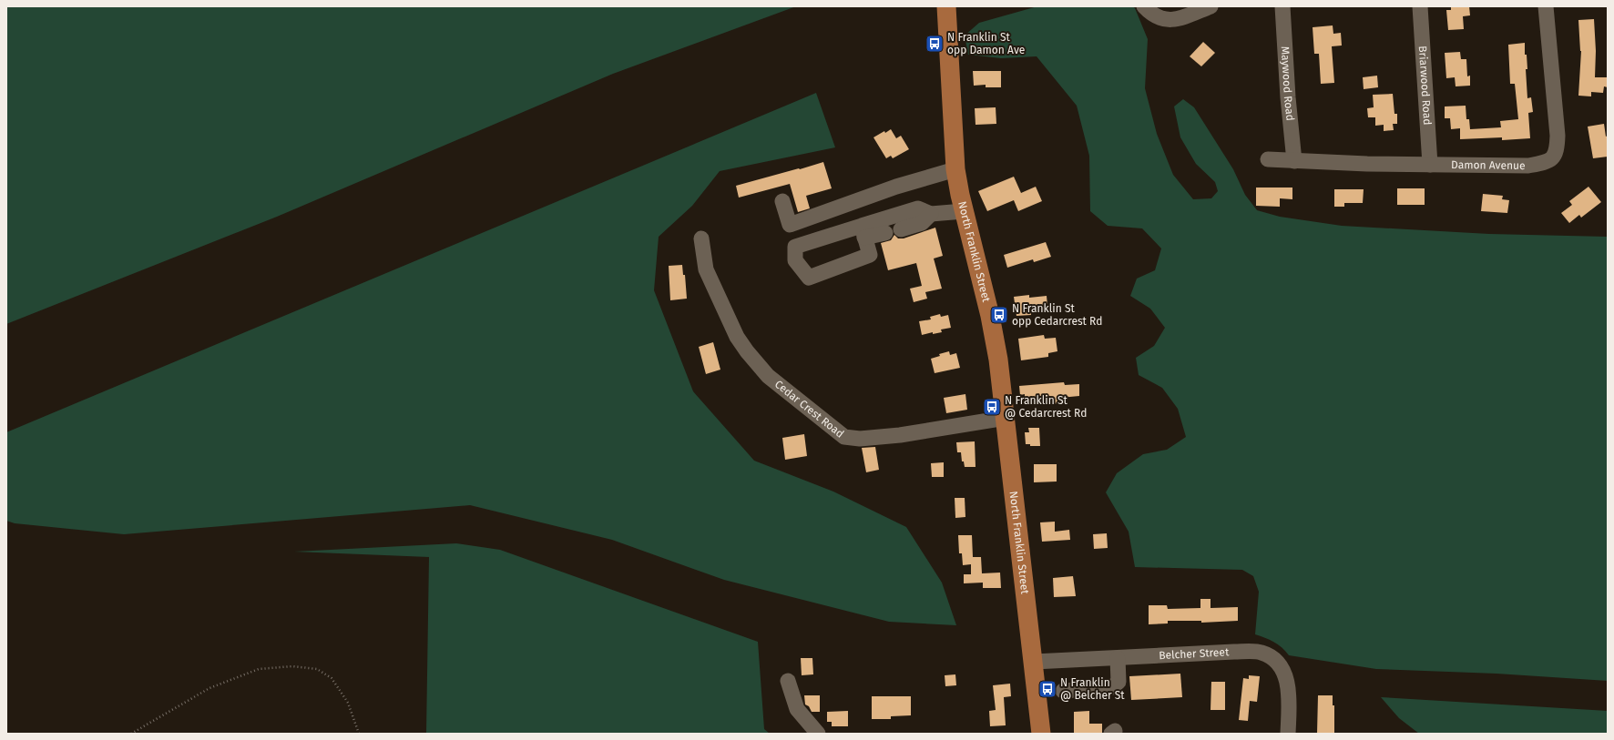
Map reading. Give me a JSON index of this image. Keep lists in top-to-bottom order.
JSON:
{
  "streets": {
    "main road": ["North Franklin Street"],
    "street": [
      "Maywood Road",
      "Briarwood Road",
      "Damon Avenue",
      "Cedar Crest Road",
      "Belcher Street"
    ]
  },
  "crossings": [
    ["Maywood Road", "Damon Avenue"],
    ["Briarwood Road", "Damon Avenue"],
    ["North Franklin Street", "Cedar Crest Road"],
    ["North Franklin Street", "Belcher Street"]
  ],
  "places": {
    "bus stop": [
      "N Franklin St opp Damon Ave",
      "N Franklin St opp Cedarcrest Rd",
      "N Franklin St @ Cedarcrest Rd",
      "N Franklin @ Belcher St"
    ]
  }
}
